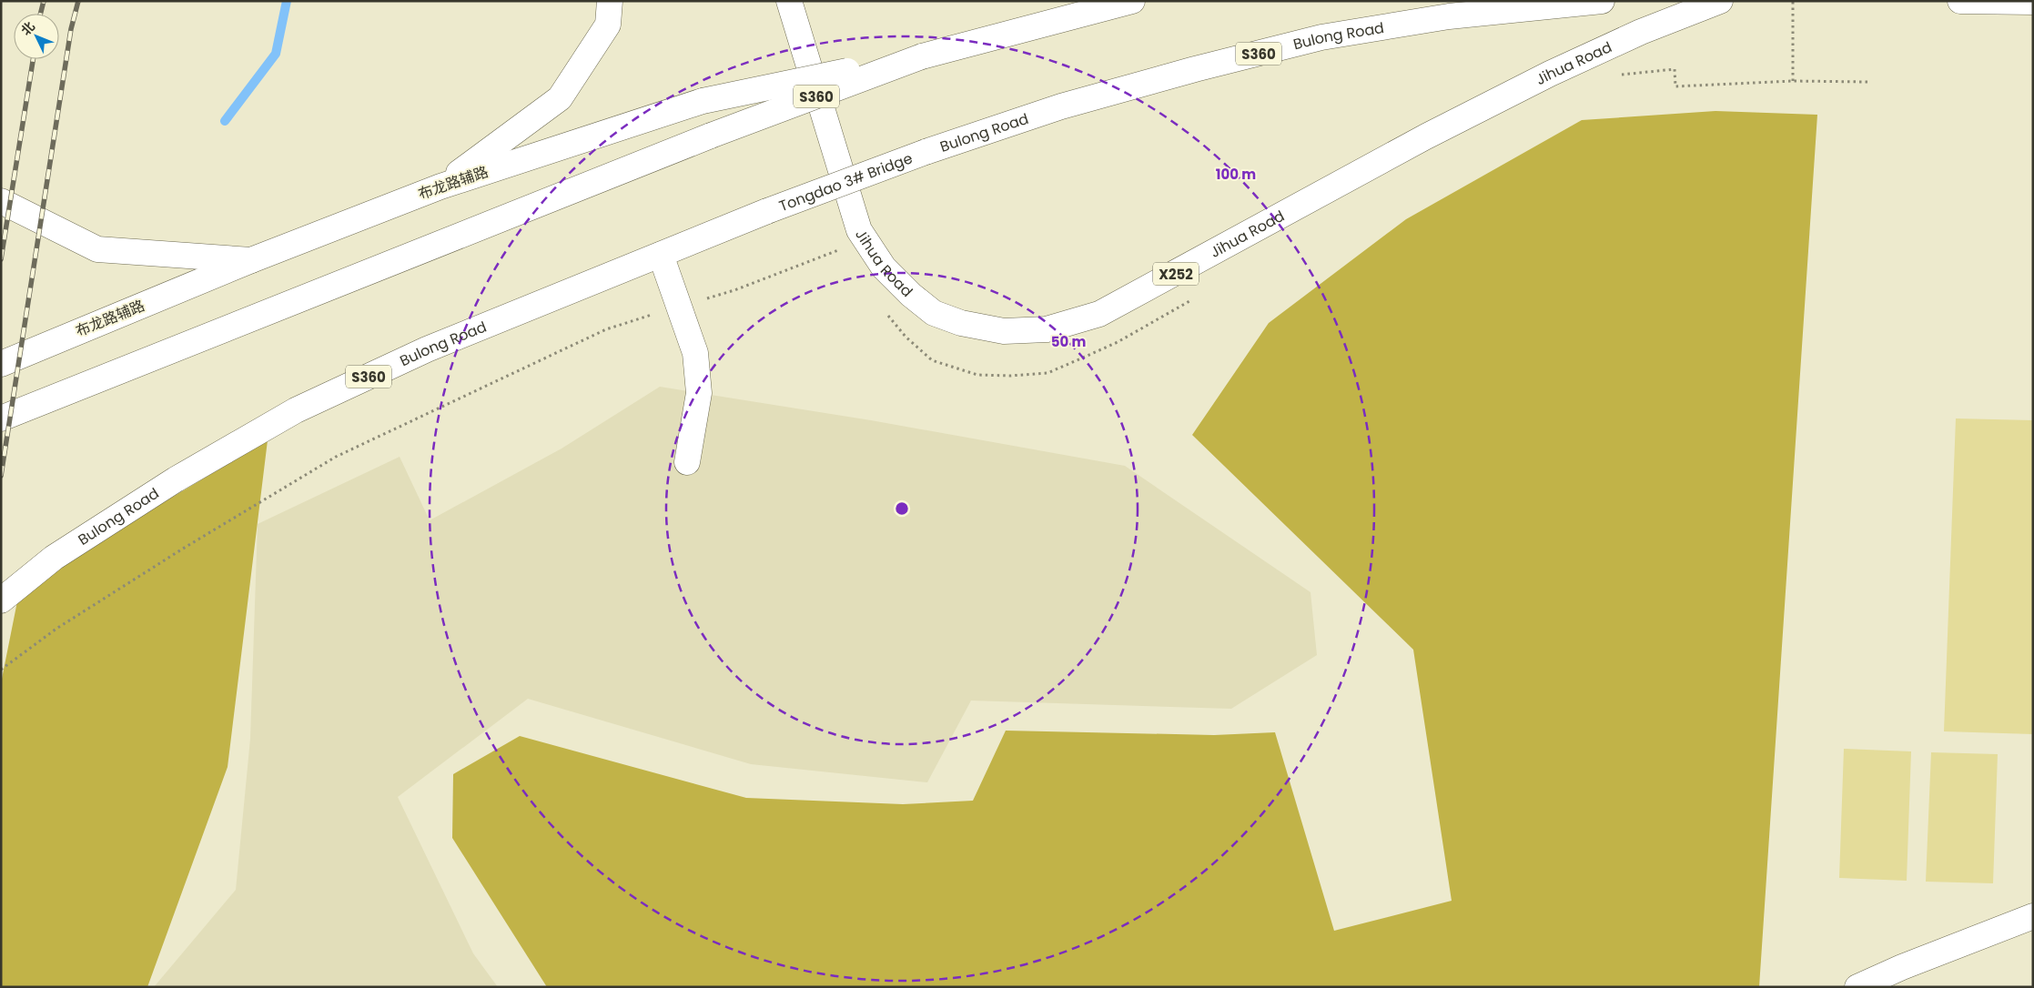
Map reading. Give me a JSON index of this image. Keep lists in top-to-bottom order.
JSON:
{
  "streets": {
    "main road": [
      "Bulong Road",
      "S360",
      "Jihua Road",
      "Tongdao 3# Bridge",
      "布龙路辅路",
      "X252"
    ]
  },
  "crossings": [
    ["Bulong Road", "Tongdao 3# Bridge"],
    ["S360", "布龙路辅路"]
  ],
  "north": "top left",
  "rings": ["100 m", "50 m"]
}
